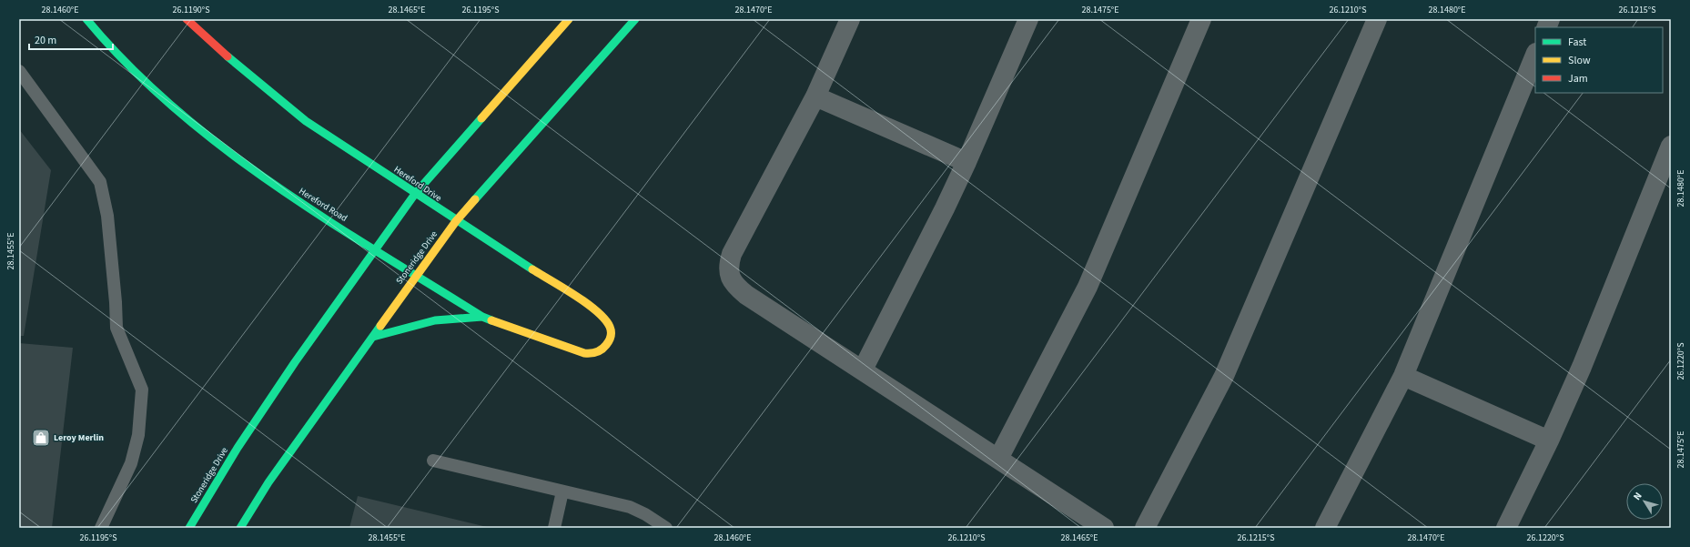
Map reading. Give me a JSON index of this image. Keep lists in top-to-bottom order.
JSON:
{
  "streets": {
    "street": ["Hereford Drive", "Hereford Road", "Stoneridge Drive"]
  },
  "crossings": [
    ["Hereford Drive", "Hereford Road"],
    ["Hereford Drive", "Stoneridge Drive"],
    ["Hereford Road", "Stoneridge Drive"]
  ],
  "places": {
    "shop": ["Leroy Merlin"]
  },
  "legend": ["Fast", "Slow", "Jam"],
  "scale_bar": "20 m",
  "north": "top left",
  "coordinates": [
    "28.1460°E",
    "26.1190°S",
    "28.1465°E",
    "26.1195°S",
    "28.1470°E",
    "28.1475°E",
    "26.1210°S",
    "28.1480°E",
    "26.1215°S",
    "28.1455°E",
    "26.1220°S"
  ]
}
